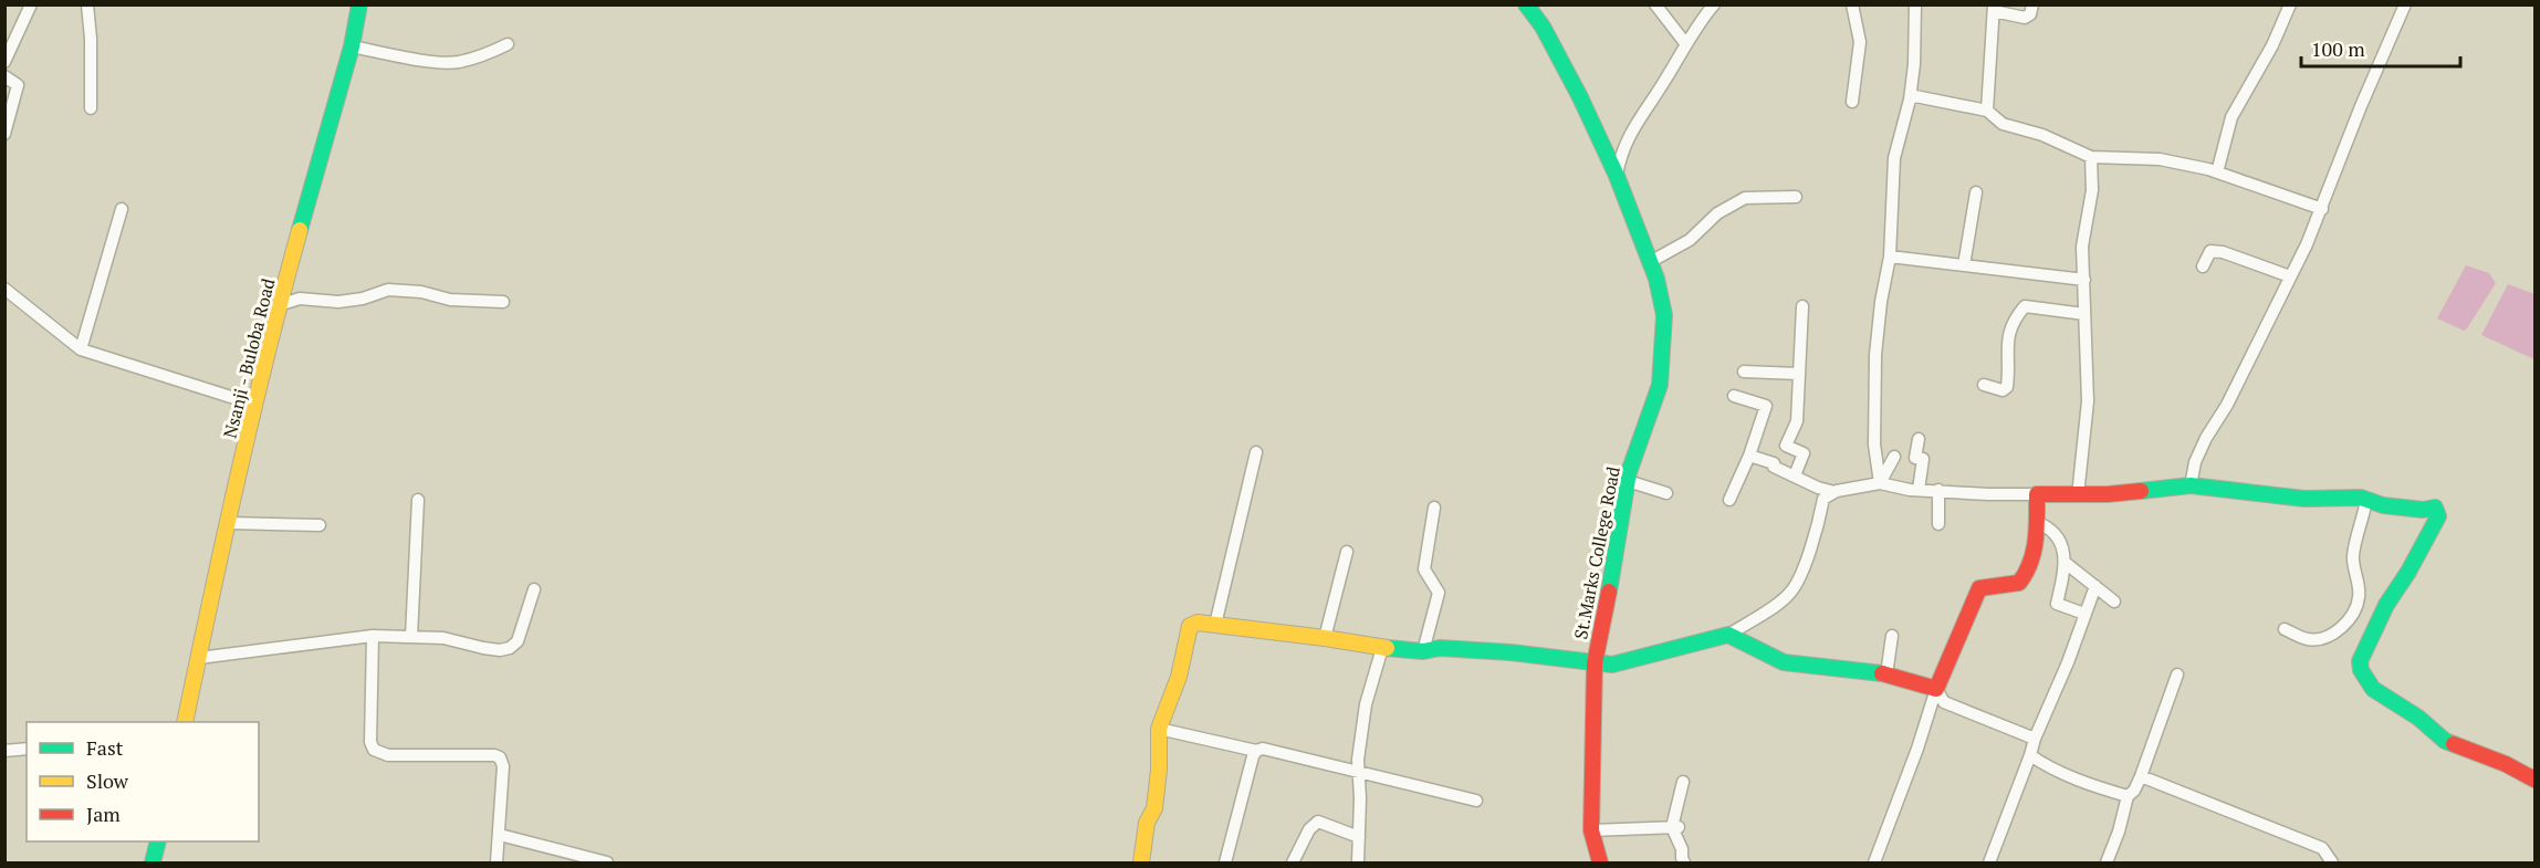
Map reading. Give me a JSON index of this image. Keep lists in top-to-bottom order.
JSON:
{
  "streets": {
    "street": ["Nsanji - Buloba Road", "St.Marks College Road"]
  },
  "legend": ["Fast", "Slow", "Jam"],
  "scale_bar": "100 m"
}
